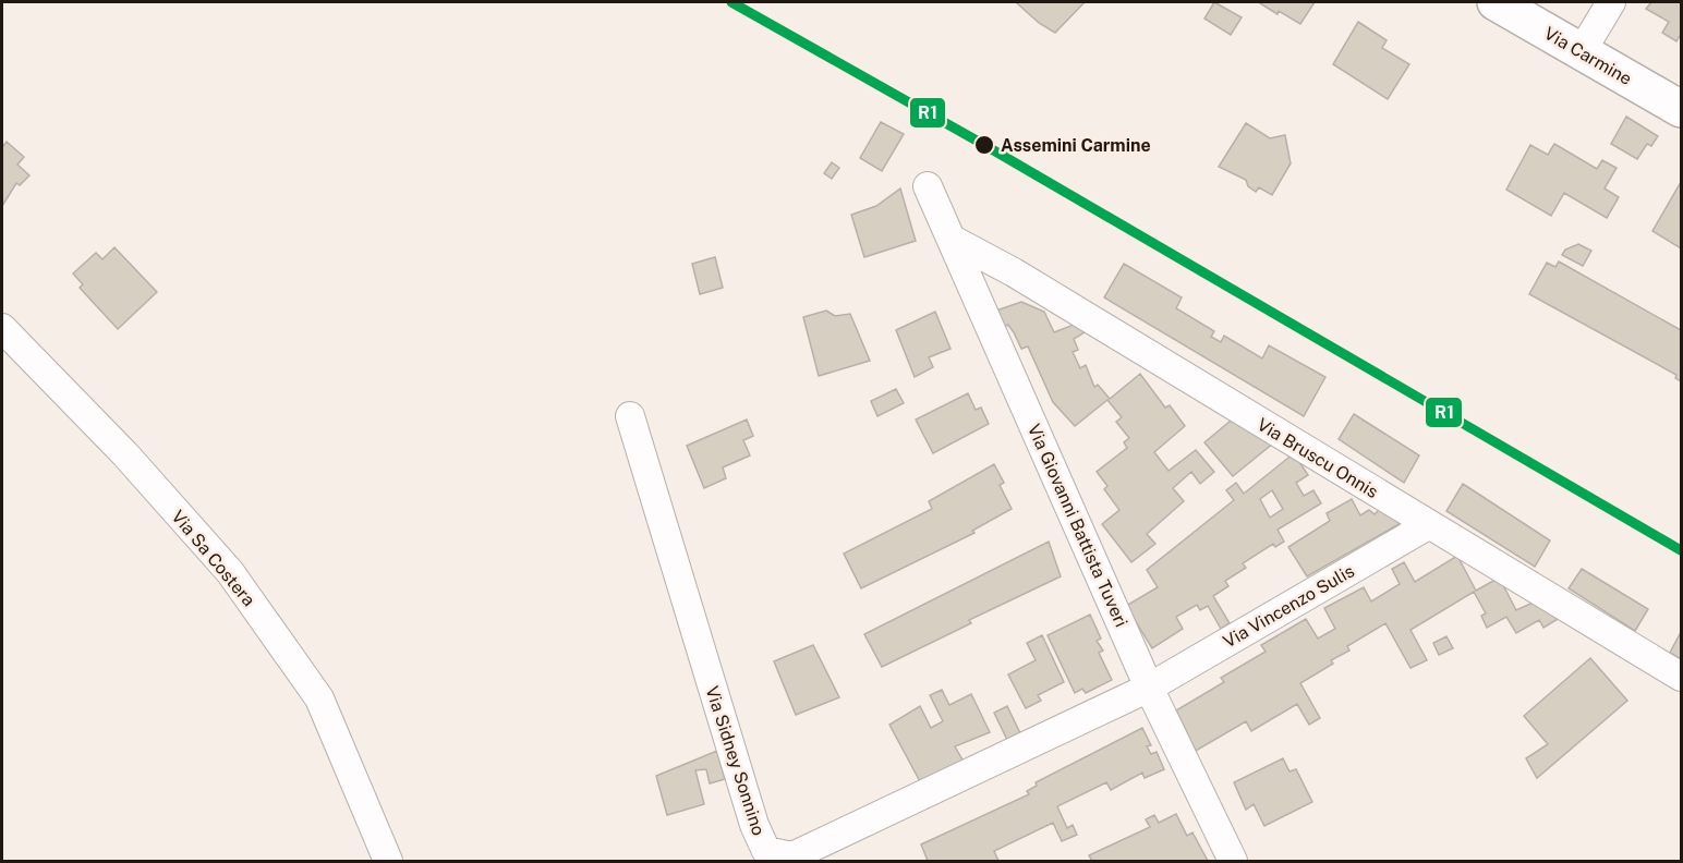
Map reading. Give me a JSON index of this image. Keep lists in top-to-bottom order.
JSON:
{
  "streets": {
    "main road": ["Via Carmine"],
    "street": [
      "Via Bruscu Onnis",
      "Via Giovanni Battista Tuveri",
      "Via Sa Costera",
      "Via Vincenzo Sulis",
      "Via Sidney Sonnino"
    ]
  },
  "crossings": [
    ["Via Bruscu Onnis", "Via Giovanni Battista Tuveri"],
    ["Via Bruscu Onnis", "Via Vincenzo Sulis"],
    ["Via Giovanni Battista Tuveri", "Via Vincenzo Sulis"],
    ["Via Giovanni Battista Tuveri", "Via Sidney Sonnino"],
    ["Via Vincenzo Sulis", "Via Sidney Sonnino"]
  ],
  "places": ["Assemini Carmine"],
  "lines": ["transit line R1"]
}
